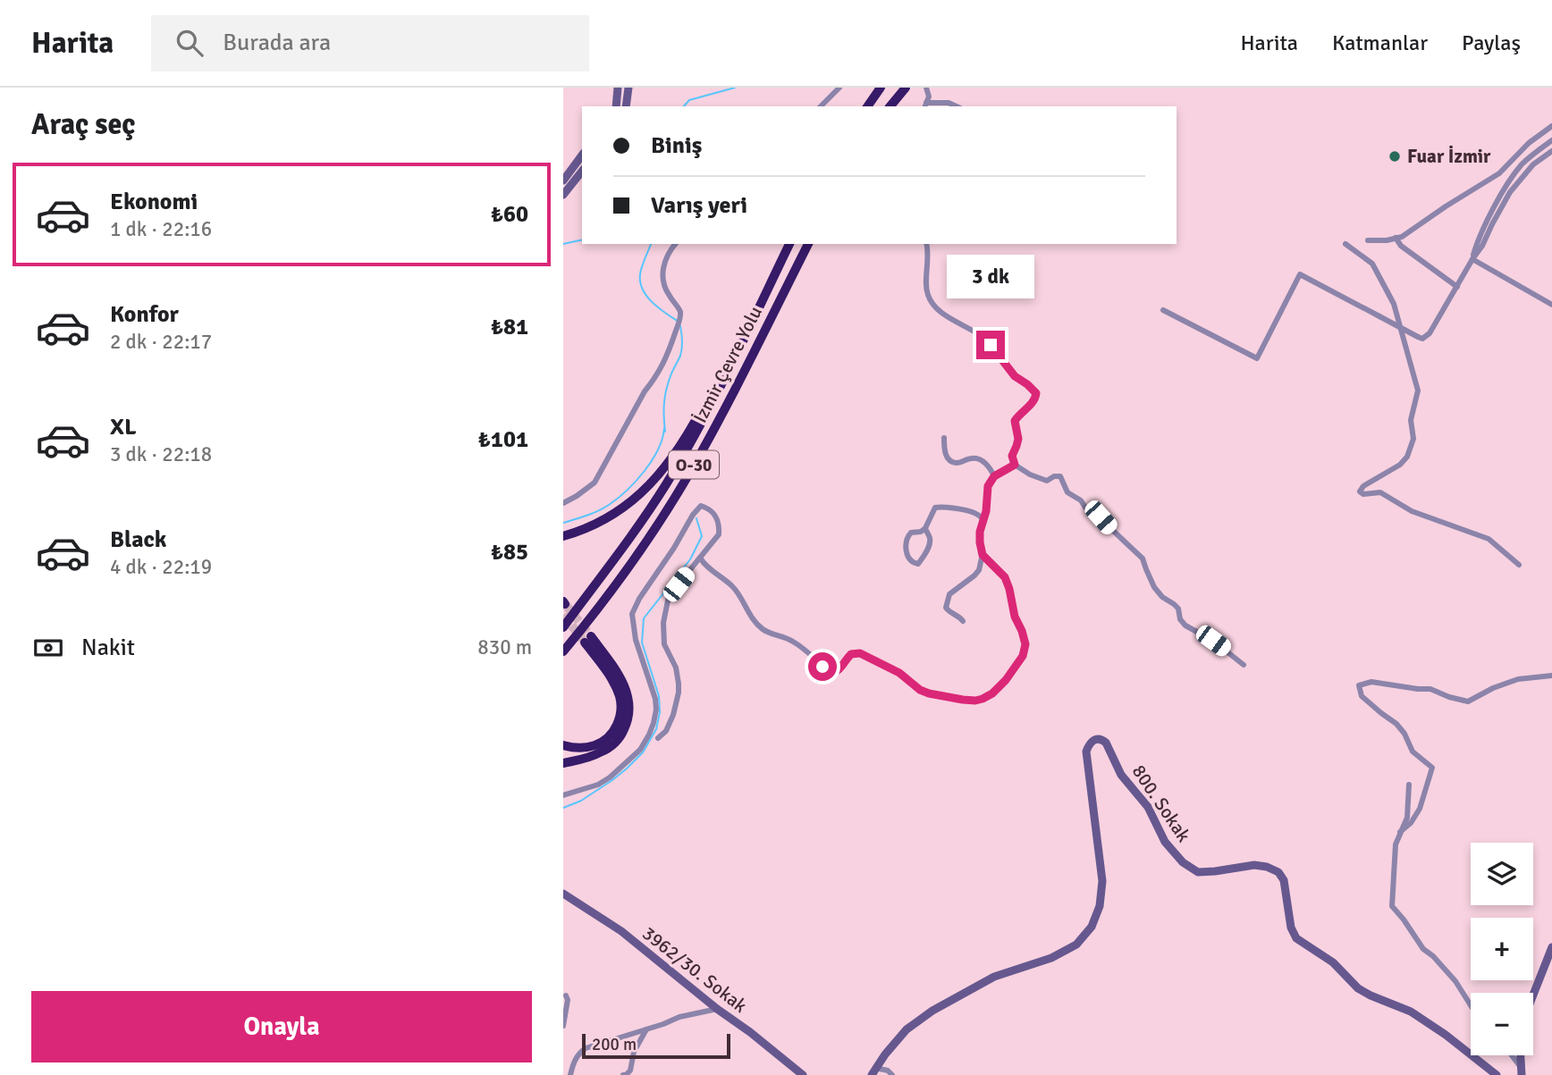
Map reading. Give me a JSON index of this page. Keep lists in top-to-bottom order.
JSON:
{
  "streets": {
    "highway": ["İzmir Çevre Yolu", "O-30"],
    "main road": ["800. Sokak", "3962/30. Sokak"]
  },
  "places": ["Fuar İzmir"],
  "scale_bar": "200 m",
  "page": {
    "header": "Harita",
    "search": "Burada ara",
    "nav": ["Harita", "Katmanlar", "Paylaş"],
    "heading": "Araç seç",
    "banner": ["Biniş", "Varış yeri"],
    "list": [
      {
        "name": "Ekonomi",
        "note": "1 dk · 22:16",
        "value": "₺60"
      },
      {
        "name": "Konfor",
        "note": "2 dk · 22:17",
        "value": "₺81"
      },
      {
        "name": "XL",
        "note": "3 dk · 22:18",
        "value": "₺101"
      },
      {
        "name": "Black",
        "note": "4 dk · 22:19",
        "value": "₺85"
      }
    ],
    "bubble": "3 dk",
    "pay": ["Nakit", "830 m"],
    "map_buttons": ["+", "−"],
    "buttons": "Onayla",
    "scale": "200 m"
  }
}
